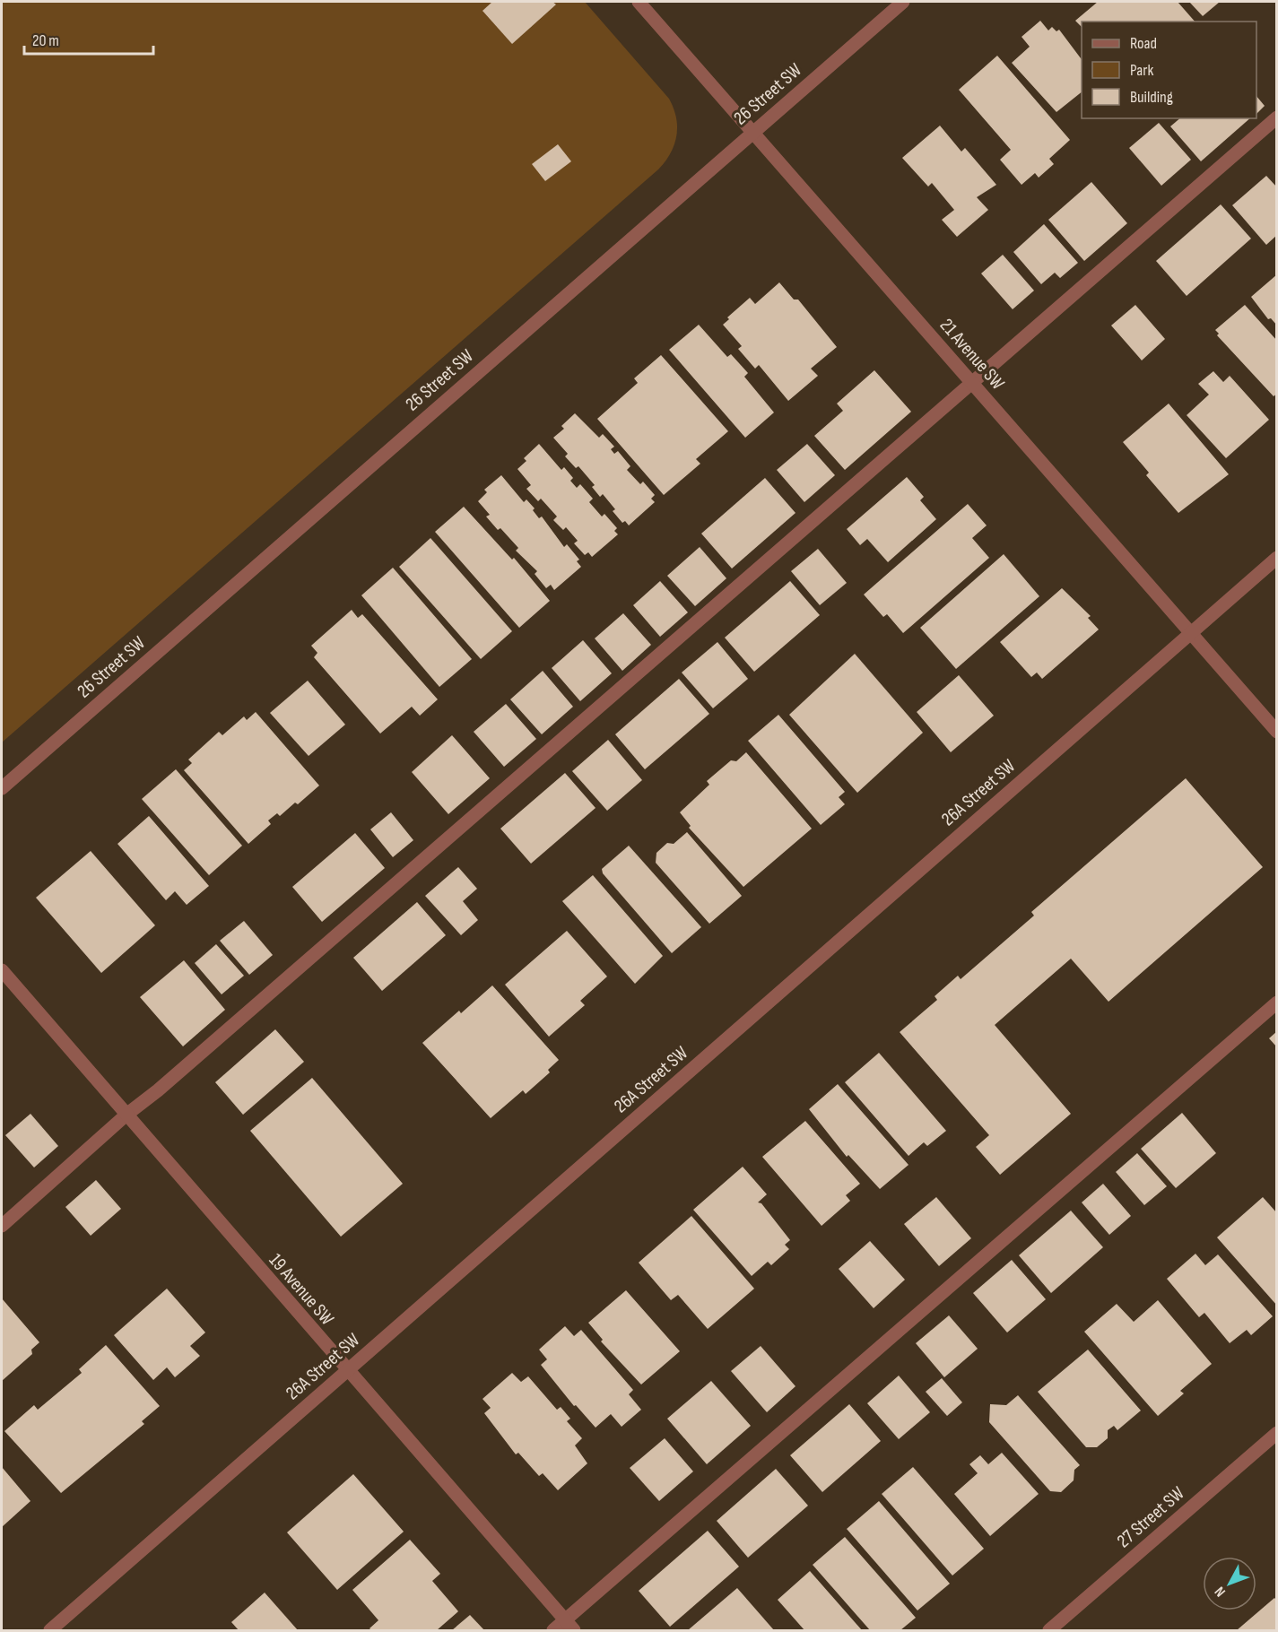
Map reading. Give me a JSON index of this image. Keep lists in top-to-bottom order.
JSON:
{
  "streets": {
    "street": [
      "26 Street SW",
      "21 Avenue SW",
      "26A Street SW",
      "19 Avenue SW",
      "27 Street SW"
    ]
  },
  "crossings": [
    ["26 Street SW", "21 Avenue SW"],
    ["21 Avenue SW", "26A Street SW"],
    ["26A Street SW", "19 Avenue SW"]
  ],
  "legend": ["Road", "Park", "Building"],
  "scale_bar": "20 m",
  "north": "bottom left"
}
